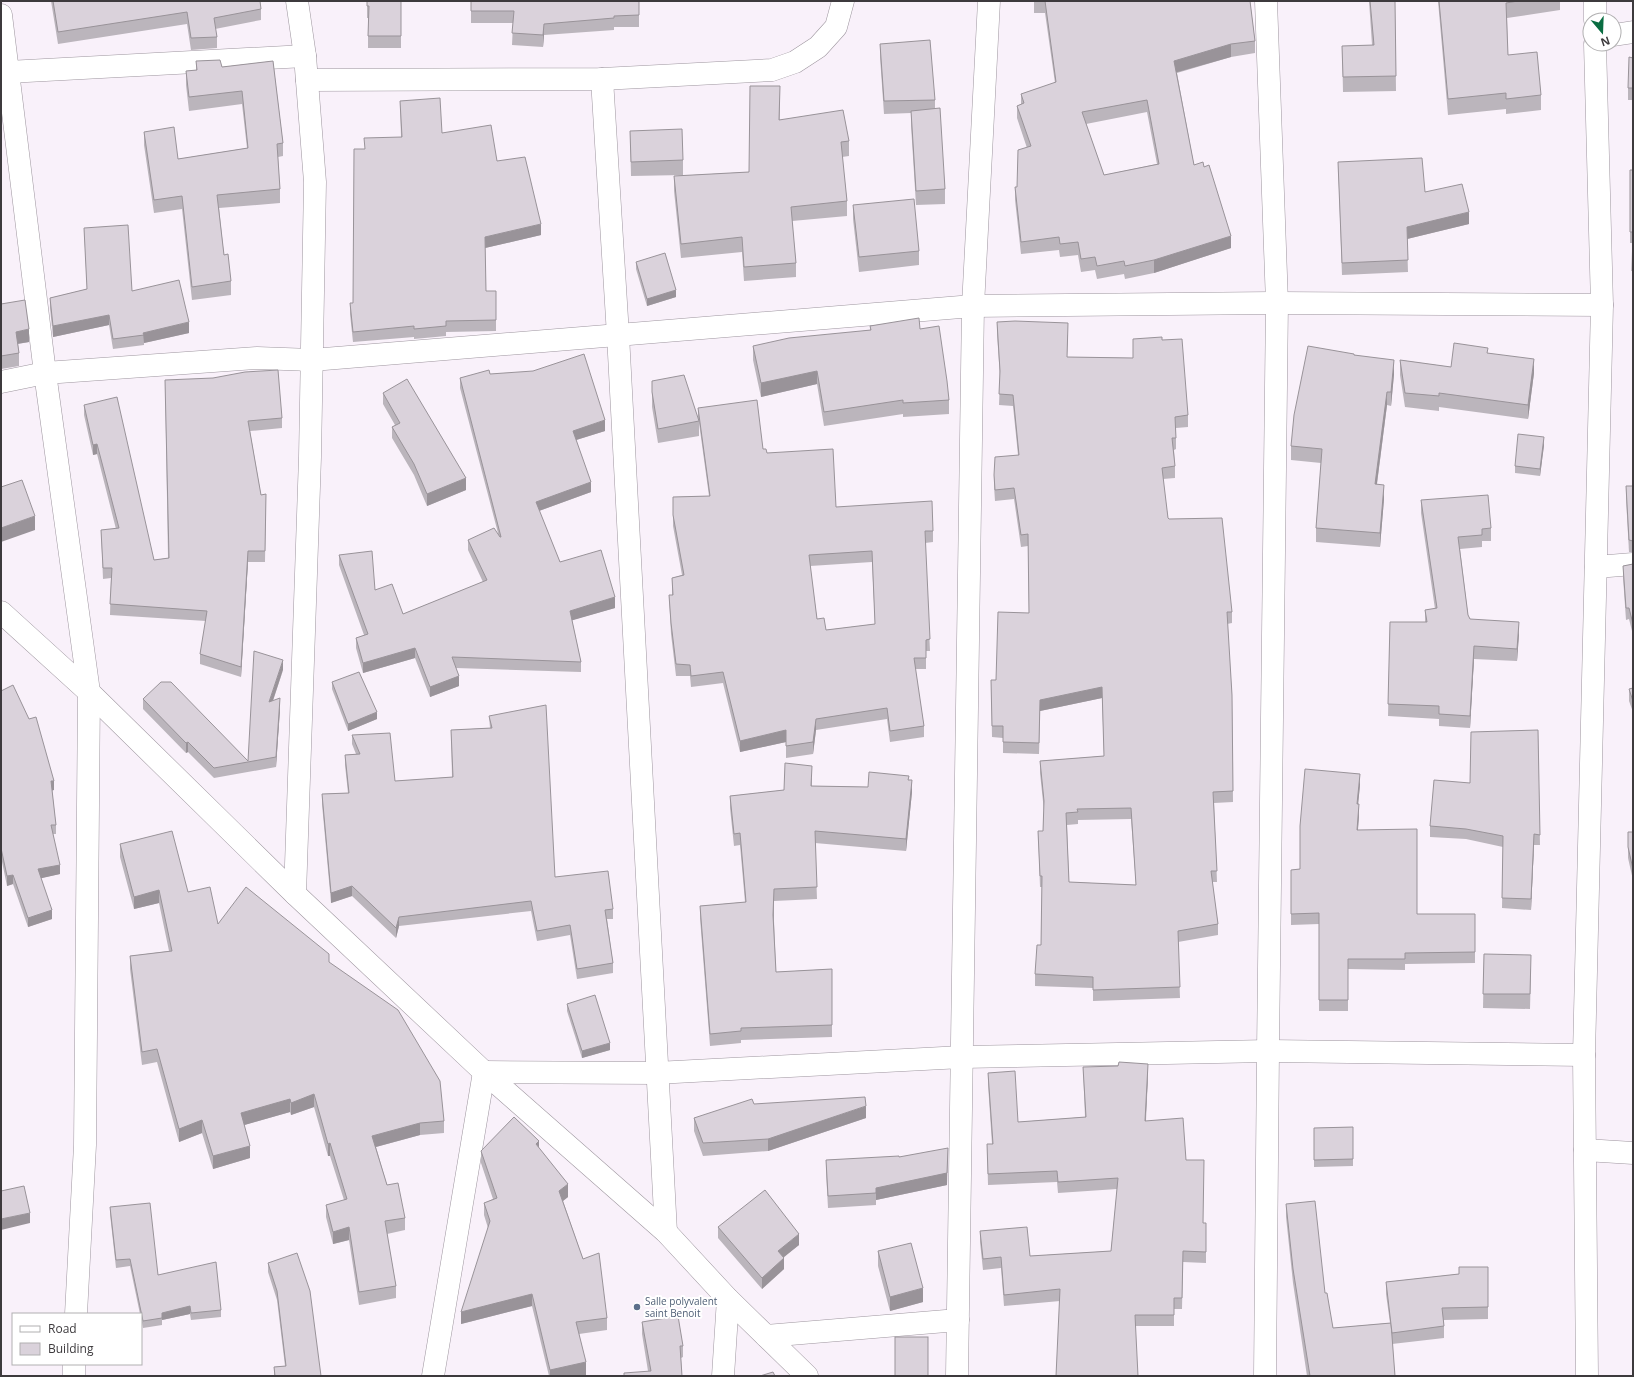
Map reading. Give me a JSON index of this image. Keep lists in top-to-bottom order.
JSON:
{
  "places": ["Salle polyvalent saint Benoit"],
  "legend": ["Road", "Building"],
  "north": "bottom"
}
